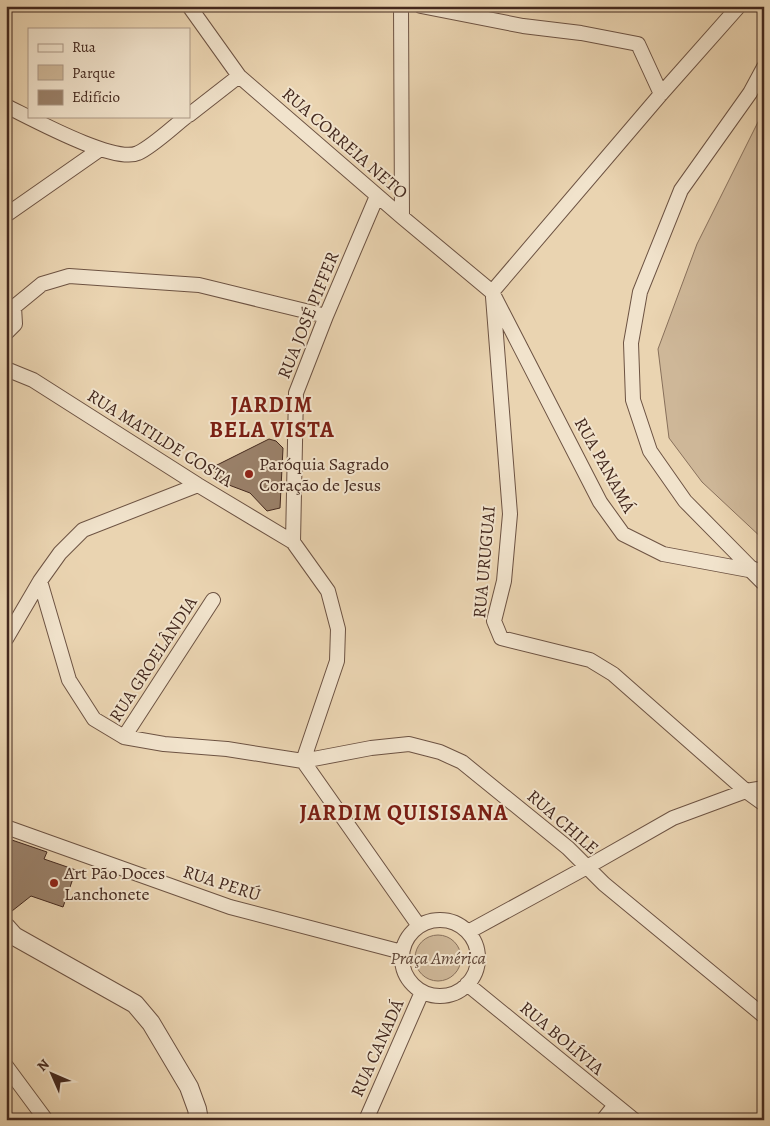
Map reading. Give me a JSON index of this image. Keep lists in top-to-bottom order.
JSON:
{
  "streets": {
    "street": [
      "RUA CORREIA NETO",
      "RUA JOSÉ PIFFER",
      "RUA MATILDE COSTA",
      "RUA PANAMÁ",
      "RUA URUGUAI",
      "RUA GROELÂNDIA",
      "RUA CHILE",
      "RUA PERÚ",
      "RUA BOLÍVIA",
      "RUA CANADÁ"
    ]
  },
  "crossings": [
    ["RUA CORREIA NETO", "RUA JOSÉ PIFFER"],
    ["RUA CORREIA NETO", "RUA PANAMÁ"],
    ["RUA CORREIA NETO", "RUA URUGUAI"],
    ["RUA JOSÉ PIFFER", "RUA MATILDE COSTA"],
    ["RUA PANAMÁ", "RUA URUGUAI"],
    ["RUA GROELÂNDIA", "RUA CHILE"],
    ["RUA PERÚ", "RUA BOLÍVIA"],
    ["RUA PERÚ", "RUA CANADÁ"],
    ["RUA BOLÍVIA", "RUA CANADÁ"]
  ],
  "districts": ["JARDIM BELA VISTA", "JARDIM QUISISANA"],
  "parks": ["Praça América"],
  "places": ["Paróquia Sagrado Coração de Jesus", "Art Pão Doces Lanchonete"],
  "legend": ["Rua", "Parque", "Edifício"],
  "north": "top left"
}
